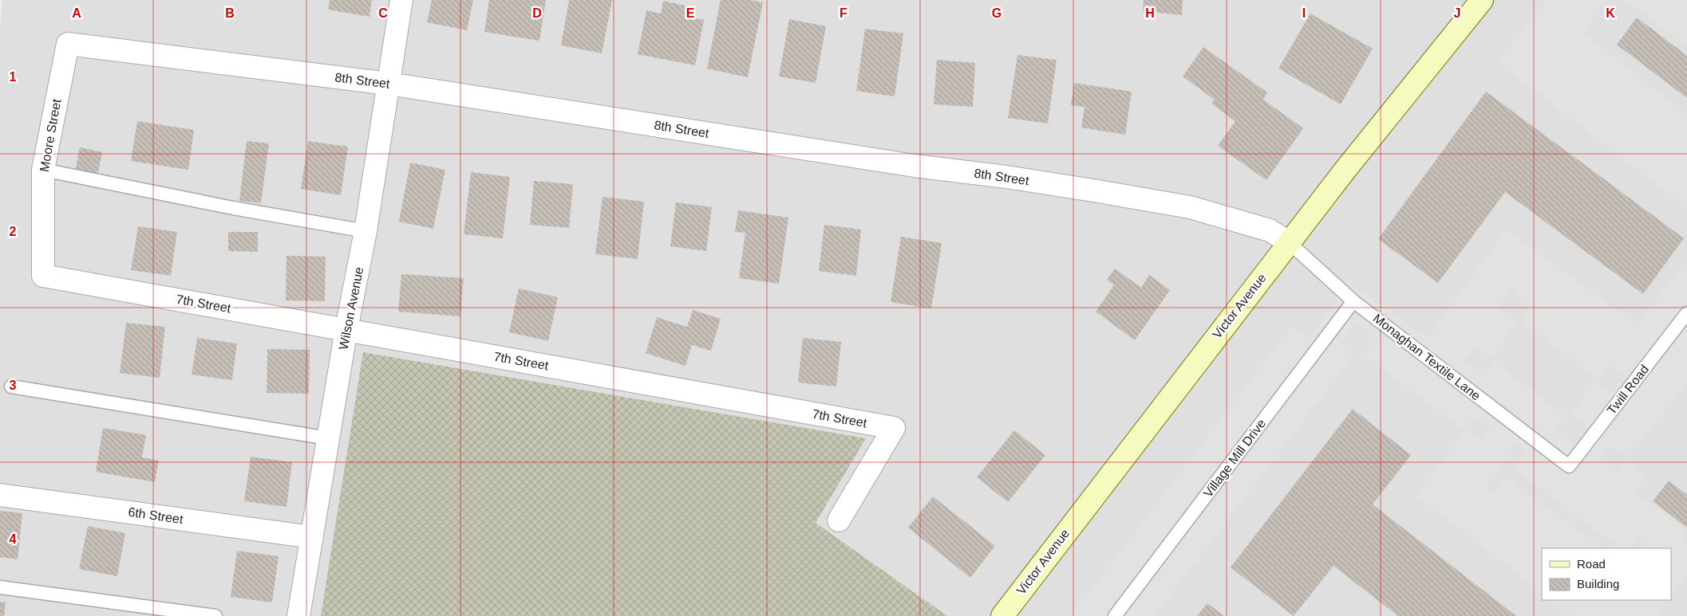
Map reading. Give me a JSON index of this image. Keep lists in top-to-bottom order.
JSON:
{
  "streets": {
    "street": [
      "8th Street",
      "Moore Street",
      "7th Street",
      "Victor Avenue",
      "Wilson Avenue",
      "6th Street"
    ],
    "lane": ["Monaghan Textile Lane", "Twill Road", "Village Mill Drive"]
  },
  "crossings": [
    ["8th Street", "Moore Street"],
    ["8th Street", "Victor Avenue"],
    ["8th Street", "Wilson Avenue"],
    ["8th Street", "Monaghan Textile Lane"],
    ["Moore Street", "7th Street"],
    ["7th Street", "Wilson Avenue"],
    ["Victor Avenue", "Monaghan Textile Lane"],
    ["Wilson Avenue", "6th Street"],
    ["Monaghan Textile Lane", "Twill Road"],
    ["Monaghan Textile Lane", "Village Mill Drive"]
  ],
  "legend": ["Road", "Building"],
  "grid": {
    "columns": [
      "A",
      "B",
      "C",
      "D",
      "E",
      "F",
      "G",
      "H",
      "I",
      "J",
      "K"
    ],
    "rows": [
      "1",
      "2",
      "3",
      "4"
    ]
  }
}
